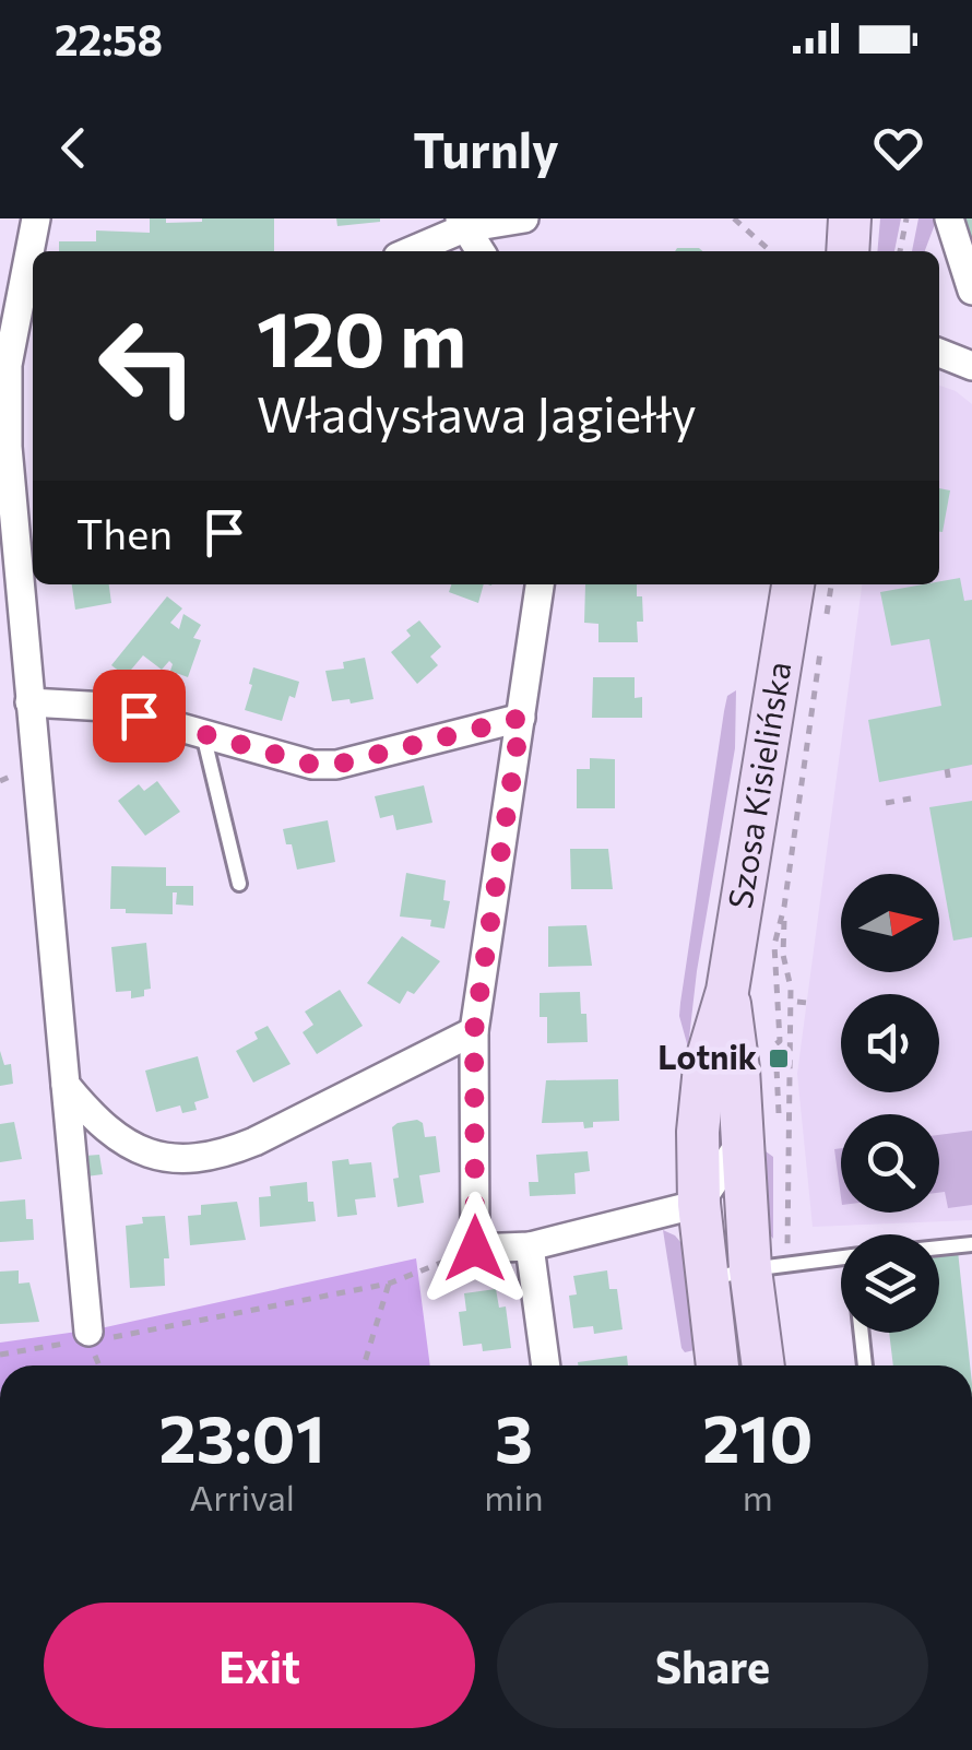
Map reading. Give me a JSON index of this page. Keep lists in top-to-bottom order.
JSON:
{
  "streets": {
    "street": ["Szosa Kisielińska"]
  },
  "places": {
    "transit": ["Lotnik"]
  },
  "north": "right",
  "page": {
    "status": "22:58",
    "header": "Turnly",
    "turn": ["120 m", "Władysława Jagiełły"],
    "then": "Then",
    "eta": [
      "23:01",
      "Arrival",
      "3",
      "min",
      "210",
      "m"
    ],
    "buttons": ["Exit", "Share"]
  }
}
